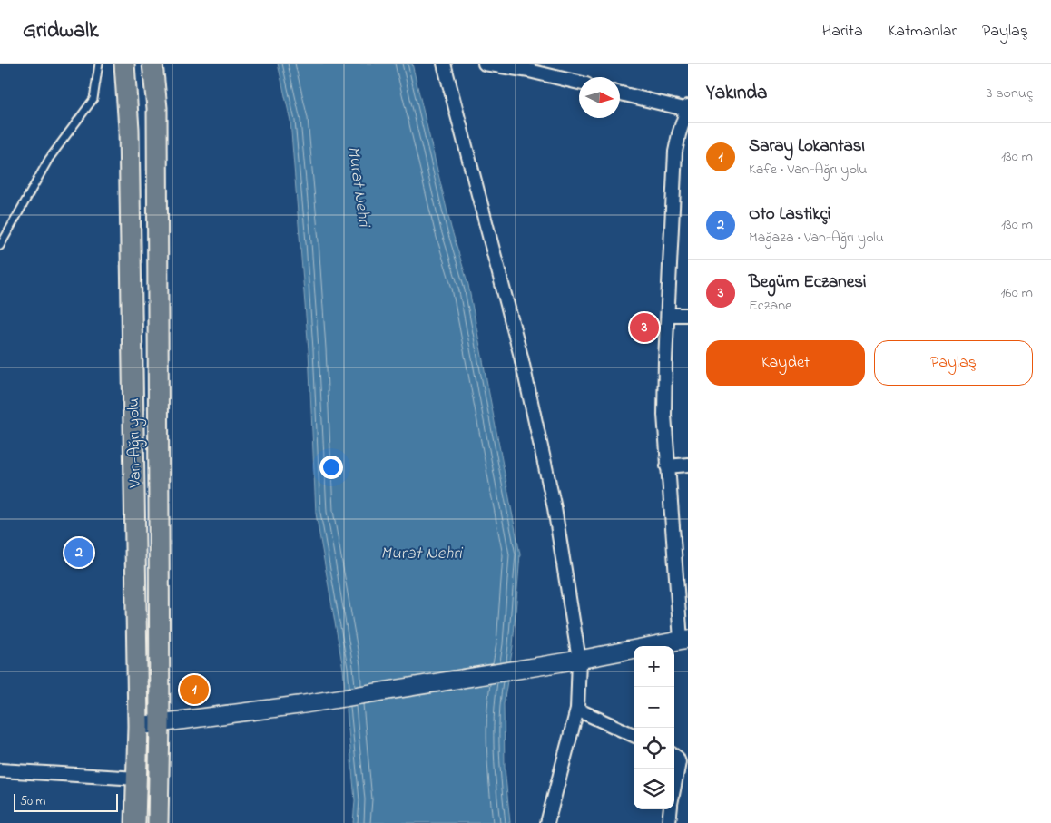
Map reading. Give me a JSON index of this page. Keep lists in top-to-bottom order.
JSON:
{
  "streets": {
    "main road": ["Van-Ağrı yolu"]
  },
  "water": ["Murat Nehri"],
  "scale_bar": "50 m",
  "north": "right",
  "page": {
    "header": "Gridwalk",
    "nav": ["Harita", "Katmanlar", "Paylaş"],
    "heading": ["Yakında", "3 sonuç"],
    "list": [
      {
        "mark": "1",
        "name": "Saray Lokantası",
        "note": "Kafe · Van-Ağrı yolu",
        "value": "130 m"
      },
      {
        "mark": "2",
        "name": "Oto Lastikçi",
        "note": "Mağaza · Van-Ağrı yolu",
        "value": "130 m"
      },
      {
        "mark": "3",
        "name": "Begüm Eczanesi",
        "note": "Eczane",
        "value": "160 m"
      }
    ],
    "pins": ["3", "2", "1"],
    "buttons": ["Kaydet", "Paylaş"],
    "map_buttons": ["+", "−"],
    "scale": "50 m"
  }
}
